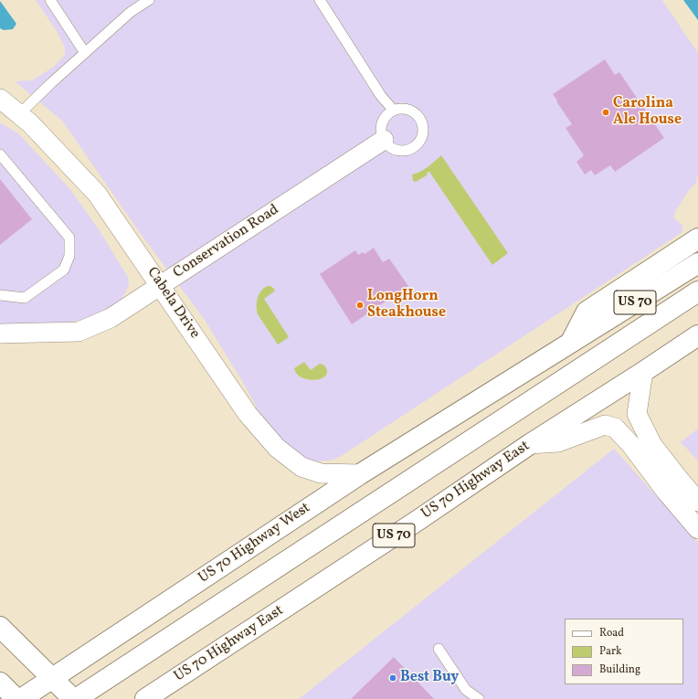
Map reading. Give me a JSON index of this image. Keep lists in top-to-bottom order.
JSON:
{
  "streets": {
    "main road": ["US 70", "US 70 Highway East", "US 70 Highway West"],
    "street": ["Conservation Road", "Cabela Drive"]
  },
  "crossings": [
    ["Conservation Road", "Cabela Drive"],
    ["US 70", "Cabela Drive"],
    ["US 70", "US 70 Highway West"],
    ["Cabela Drive", "US 70 Highway West"]
  ],
  "places": ["Carolina Ale House", "LongHorn Steakhouse", "Best Buy"],
  "legend": ["Road", "Park", "Building"]
}
